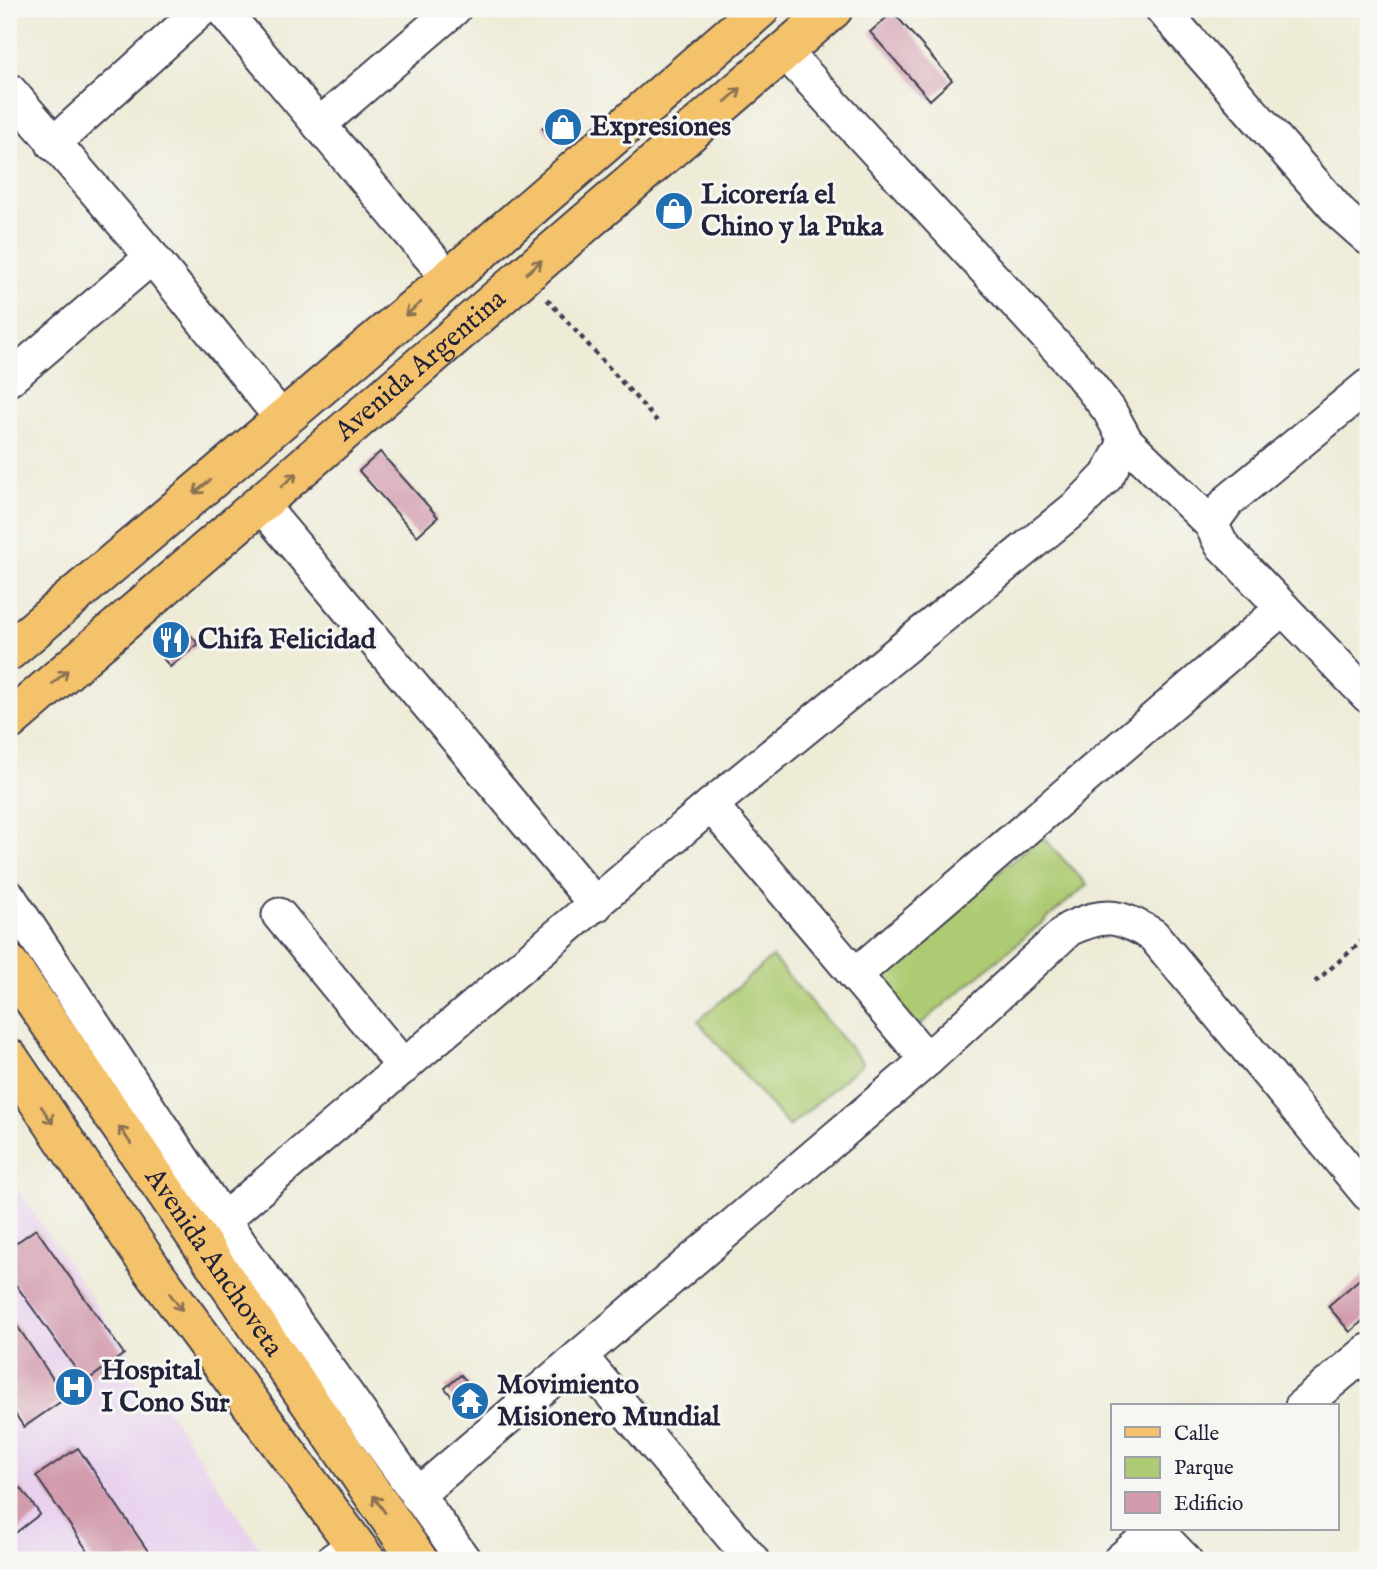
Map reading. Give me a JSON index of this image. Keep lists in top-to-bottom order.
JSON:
{
  "streets": {
    "main road": ["Avenida Argentina", "Avenida Anchoveta"]
  },
  "places": {
    "shop": ["Expresiones", "Licorería el Chino y la Puka"],
    "restaurant": ["Chifa Felicidad"],
    "hospital": ["Hospital I Cono Sur"],
    "temple": ["Movimiento Misionero Mundial"]
  },
  "legend": ["Calle", "Parque", "Edificio"]
}
